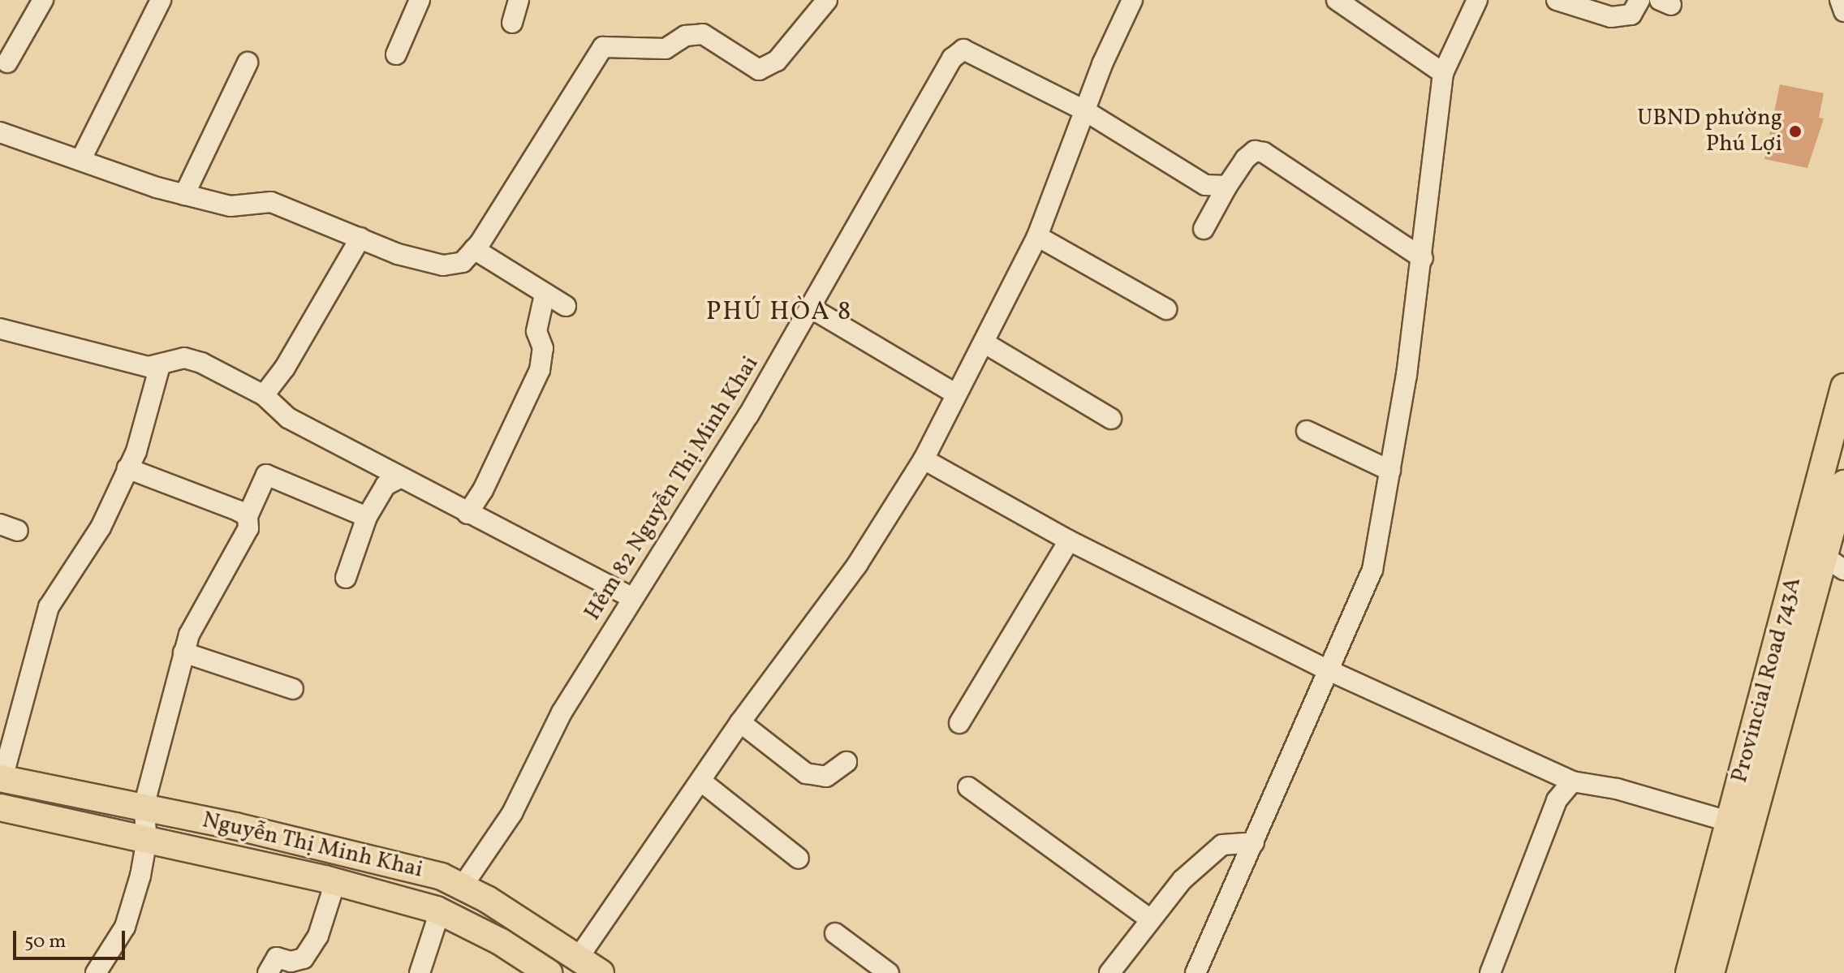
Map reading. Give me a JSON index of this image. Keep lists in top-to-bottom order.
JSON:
{
  "streets": {
    "main road": ["Provincial Road 743A", "Nguyễn Thị Minh Khai"],
    "street": ["Hẻm 82 Nguyễn Thị Minh Khai"]
  },
  "crossings": [
    ["Hẻm 82 Nguyễn Thị Minh Khai", "Nguyễn Thị Minh Khai"]
  ],
  "districts": ["PHÚ HÒA 8"],
  "places": ["UBND phường Phú Lợi"],
  "scale_bar": "50 m"
}
